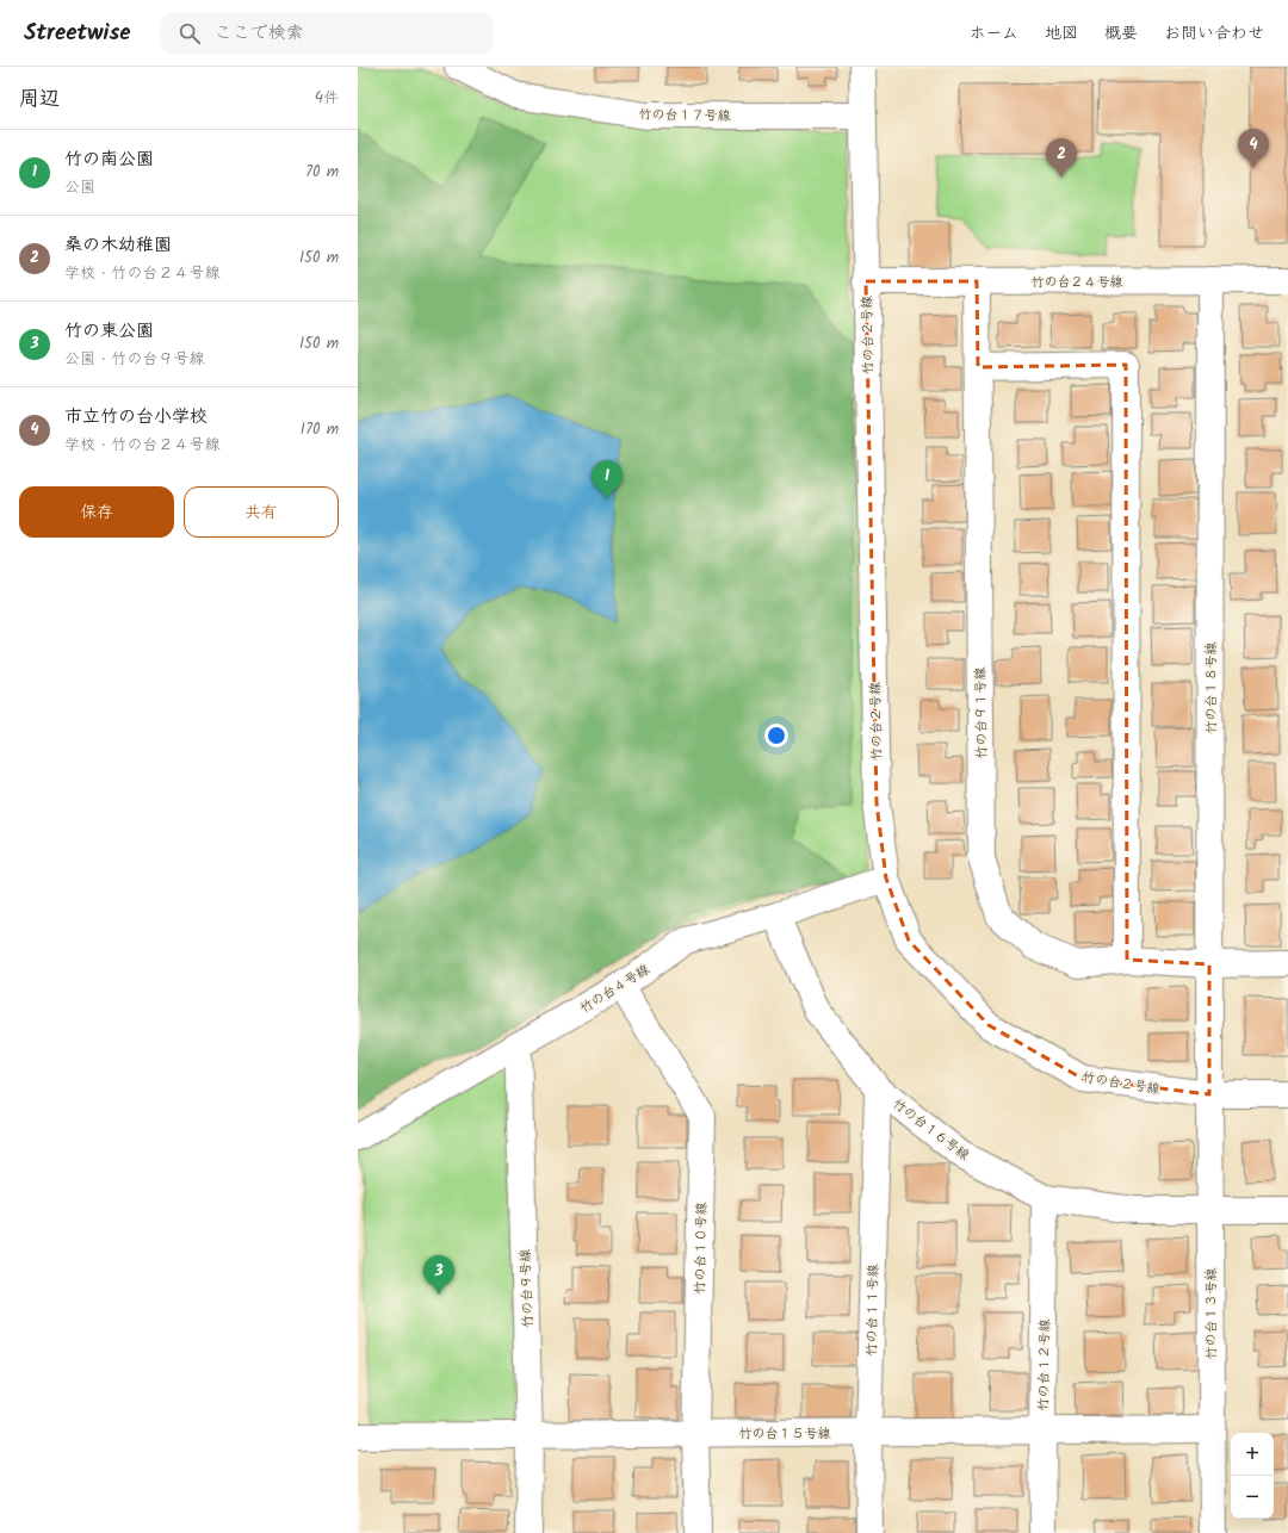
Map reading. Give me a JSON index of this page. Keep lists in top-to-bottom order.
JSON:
{
  "streets": {
    "street": [
      "竹の台１７号線",
      "竹の台２４号線",
      "竹の台２号線",
      "竹の台１８号線",
      "竹の台９１号線",
      "竹の台４号線",
      "竹の台１６号線",
      "竹の台１０号線",
      "竹の台９号線",
      "竹の台１１号線",
      "竹の台１３号線",
      "竹の台１２号線",
      "竹の台１５号線"
    ]
  },
  "crossings": [
    ["竹の台１７号線", "竹の台２号線"],
    ["竹の台２４号線", "竹の台２号線"],
    ["竹の台２４号線", "竹の台１８号線"],
    ["竹の台２４号線", "竹の台９１号線"],
    ["竹の台２号線", "竹の台１８号線"],
    ["竹の台２号線", "竹の台４号線"],
    ["竹の台２号線", "竹の台１３号線"],
    ["竹の台１８号線", "竹の台９１号線"],
    ["竹の台１８号線", "竹の台１３号線"],
    ["竹の台４号線", "竹の台１６号線"],
    ["竹の台４号線", "竹の台１０号線"],
    ["竹の台４号線", "竹の台９号線"],
    ["竹の台１６号線", "竹の台１１号線"],
    ["竹の台１６号線", "竹の台１３号線"],
    ["竹の台１６号線", "竹の台１２号線"],
    ["竹の台１０号線", "竹の台１５号線"],
    ["竹の台９号線", "竹の台１５号線"],
    ["竹の台１１号線", "竹の台１５号線"],
    ["竹の台１３号線", "竹の台１５号線"],
    ["竹の台１２号線", "竹の台１５号線"]
  ],
  "page": {
    "header": "Streetwise",
    "search": "ここで検索",
    "nav": [
      "ホーム",
      "地図",
      "概要",
      "お問い合わせ"
    ],
    "heading": ["周辺", "4件"],
    "list": [
      {
        "mark": "1",
        "name": "竹の南公園",
        "note": "公園",
        "value": "70 m"
      },
      {
        "mark": "2",
        "name": "桑の木幼稚園",
        "note": "学校 · 竹の台２４号線",
        "value": "150 m"
      },
      {
        "mark": "3",
        "name": "竹の東公園",
        "note": "公園 · 竹の台９号線",
        "value": "150 m"
      },
      {
        "mark": "4",
        "name": "市立竹の台小学校",
        "note": "学校 · 竹の台２４号線",
        "value": "170 m"
      }
    ],
    "pins": [
      "4",
      "2",
      "1",
      "3"
    ],
    "buttons": ["保存", "共有"],
    "map_buttons": ["+", "−"]
  }
}
